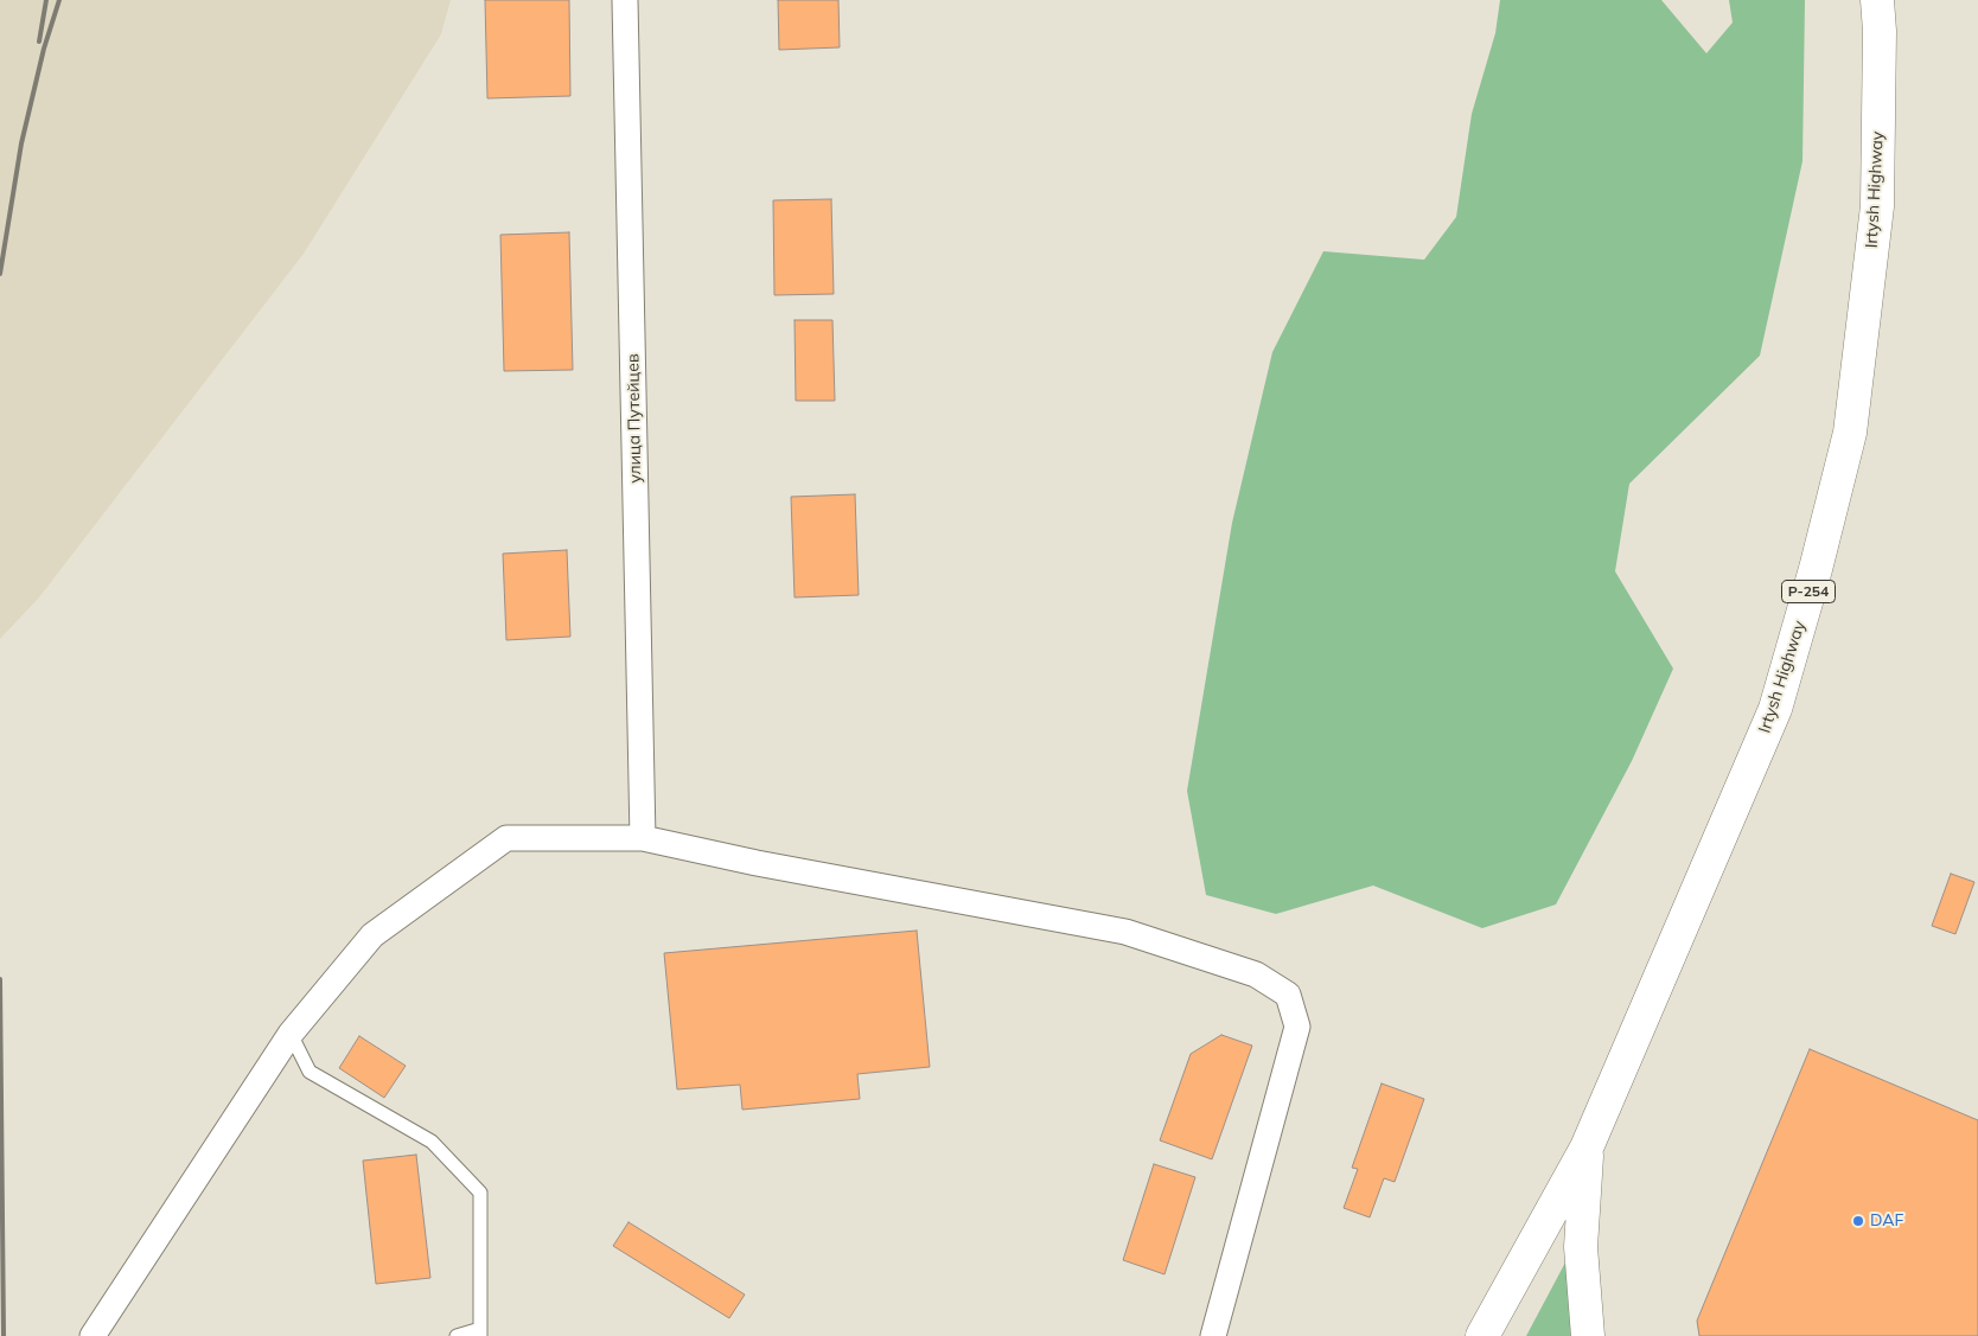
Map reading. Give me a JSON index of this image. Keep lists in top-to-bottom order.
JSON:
{
  "streets": {
    "highway": ["Irtysh Highway", "Р-254"],
    "street": ["улица Путейцев"]
  },
  "places": ["DAF"]
}
